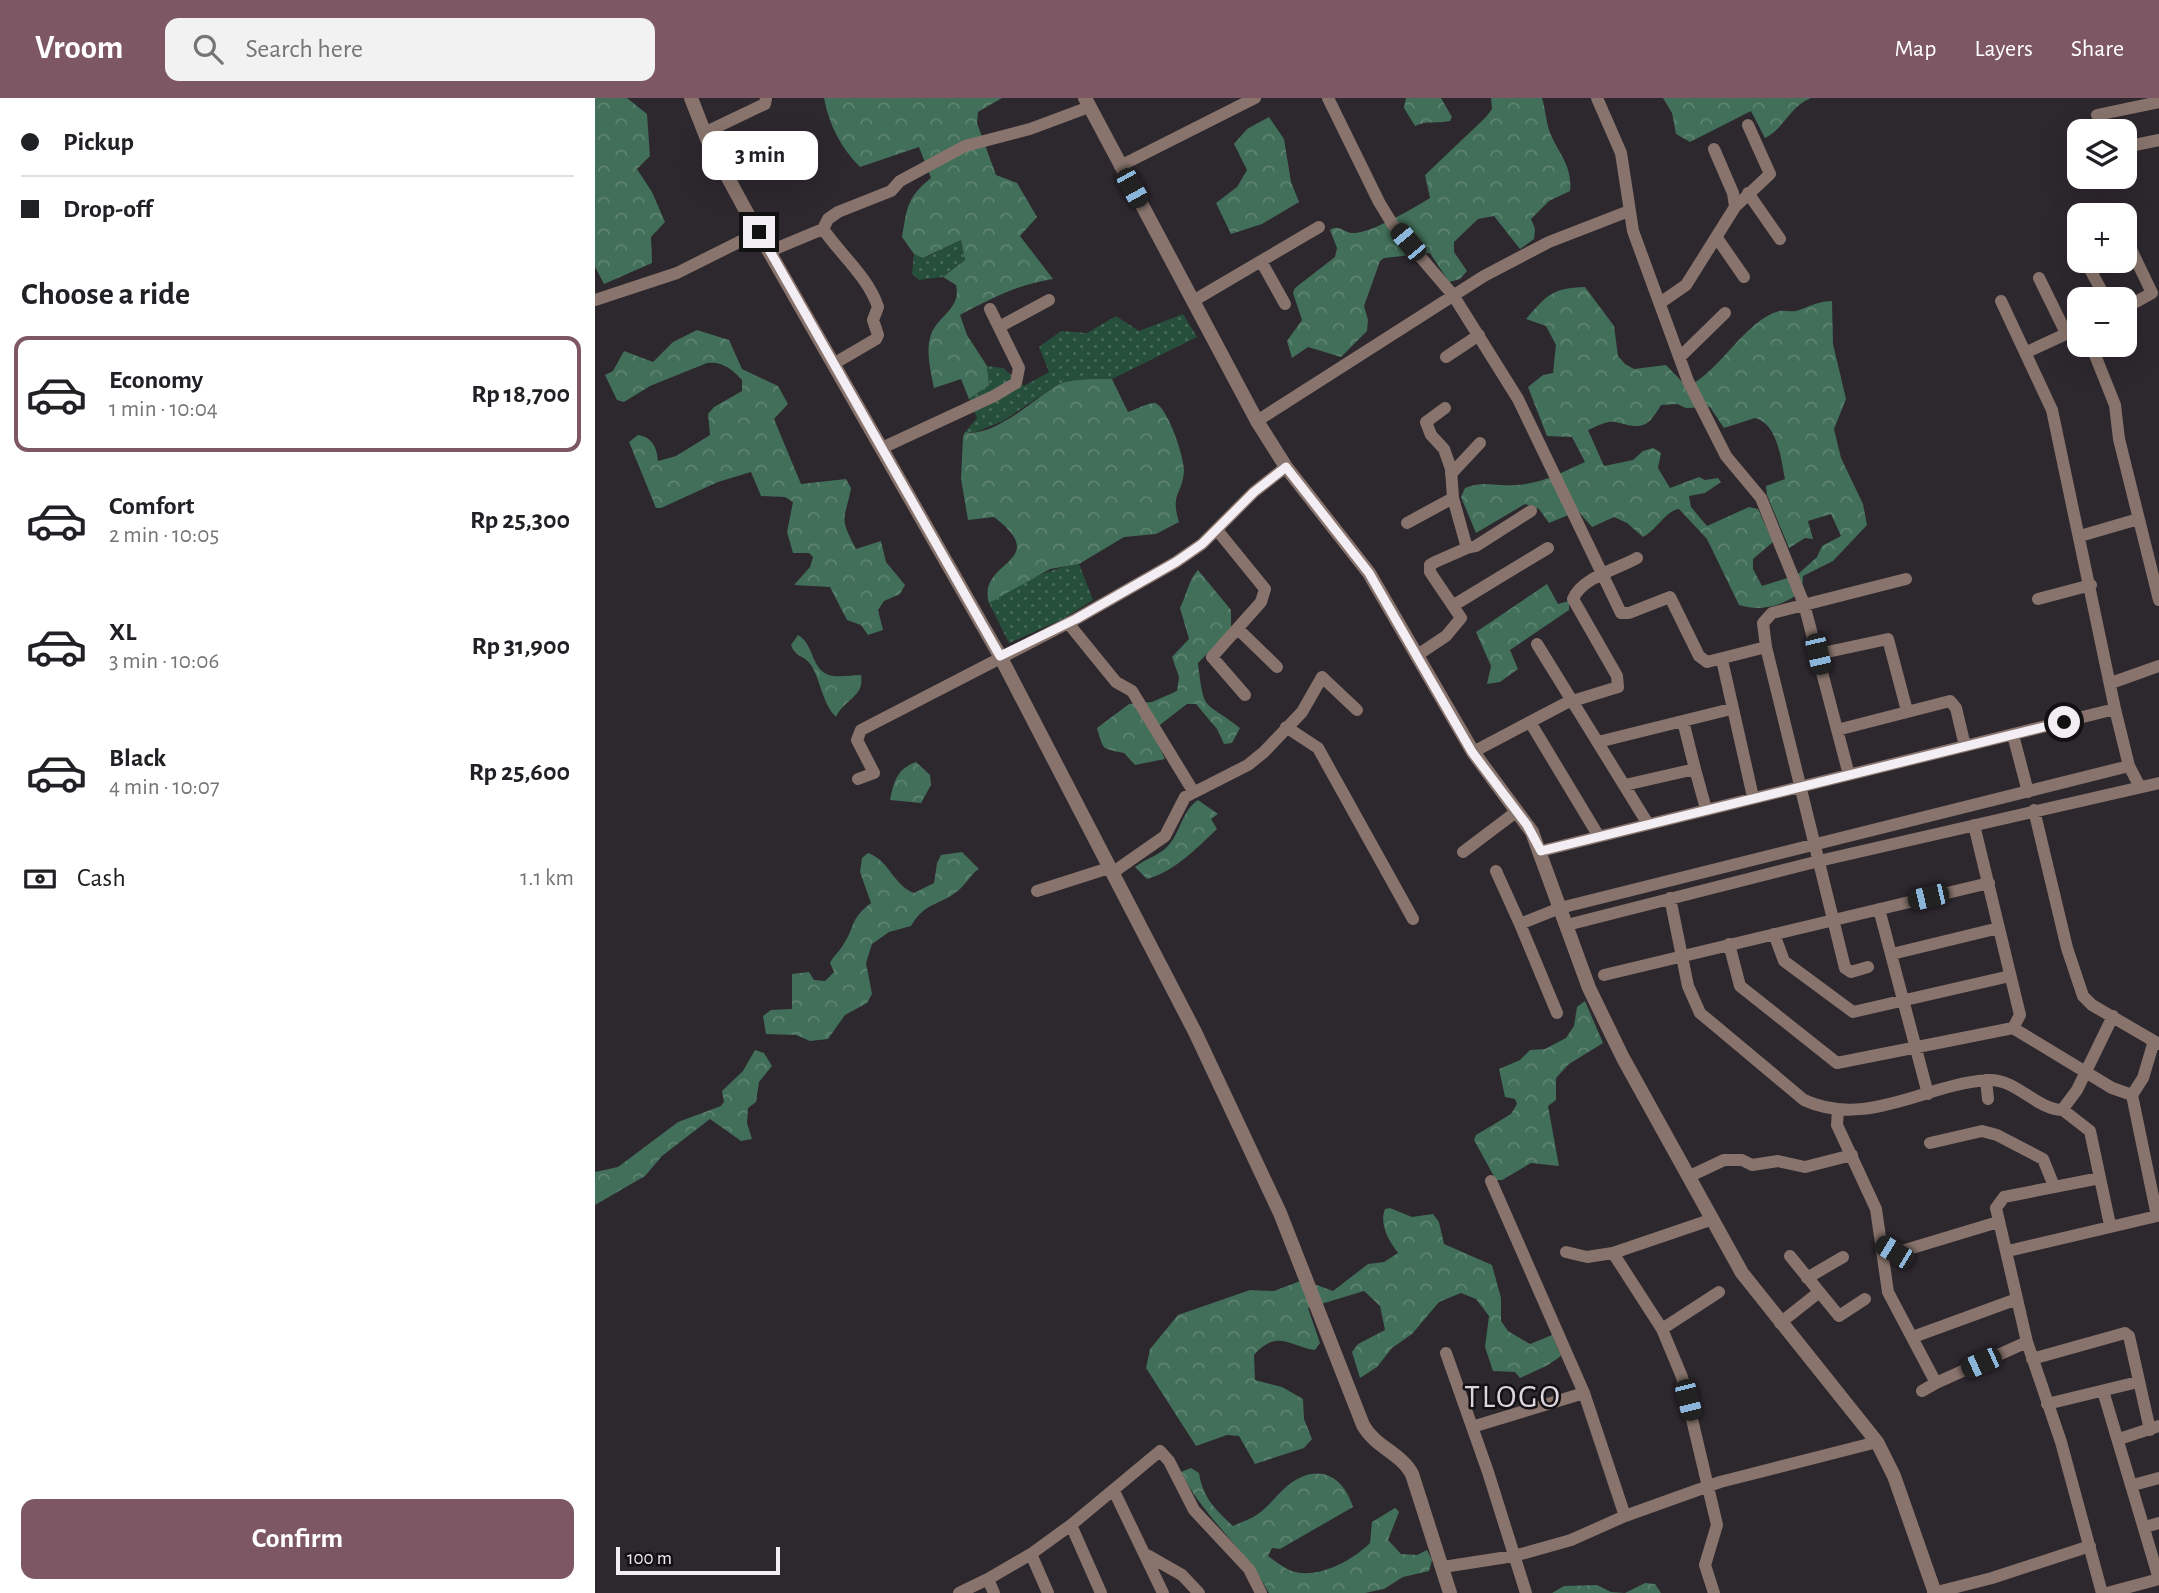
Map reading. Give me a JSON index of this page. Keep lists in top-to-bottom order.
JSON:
{
  "districts": ["TLOGO"],
  "scale_bar": "100 m",
  "page": {
    "header": "Vroom",
    "search": "Search here",
    "nav": ["Map", "Layers", "Share"],
    "banner": ["Pickup", "Drop-off"],
    "map_buttons": ["+", "−"],
    "bubble": "3 min",
    "heading": "Choose a ride",
    "list": [
      {
        "name": "Economy",
        "note": "1 min · 10:04",
        "value": "Rp 18,700"
      },
      {
        "name": "Comfort",
        "note": "2 min · 10:05",
        "value": "Rp 25,300"
      },
      {
        "name": "XL",
        "note": "3 min · 10:06",
        "value": "Rp 31,900"
      },
      {
        "name": "Black",
        "note": "4 min · 10:07",
        "value": "Rp 25,600"
      }
    ],
    "pay": ["Cash", "1.1 km"],
    "buttons": "Confirm",
    "scale": "100 m"
  }
}
